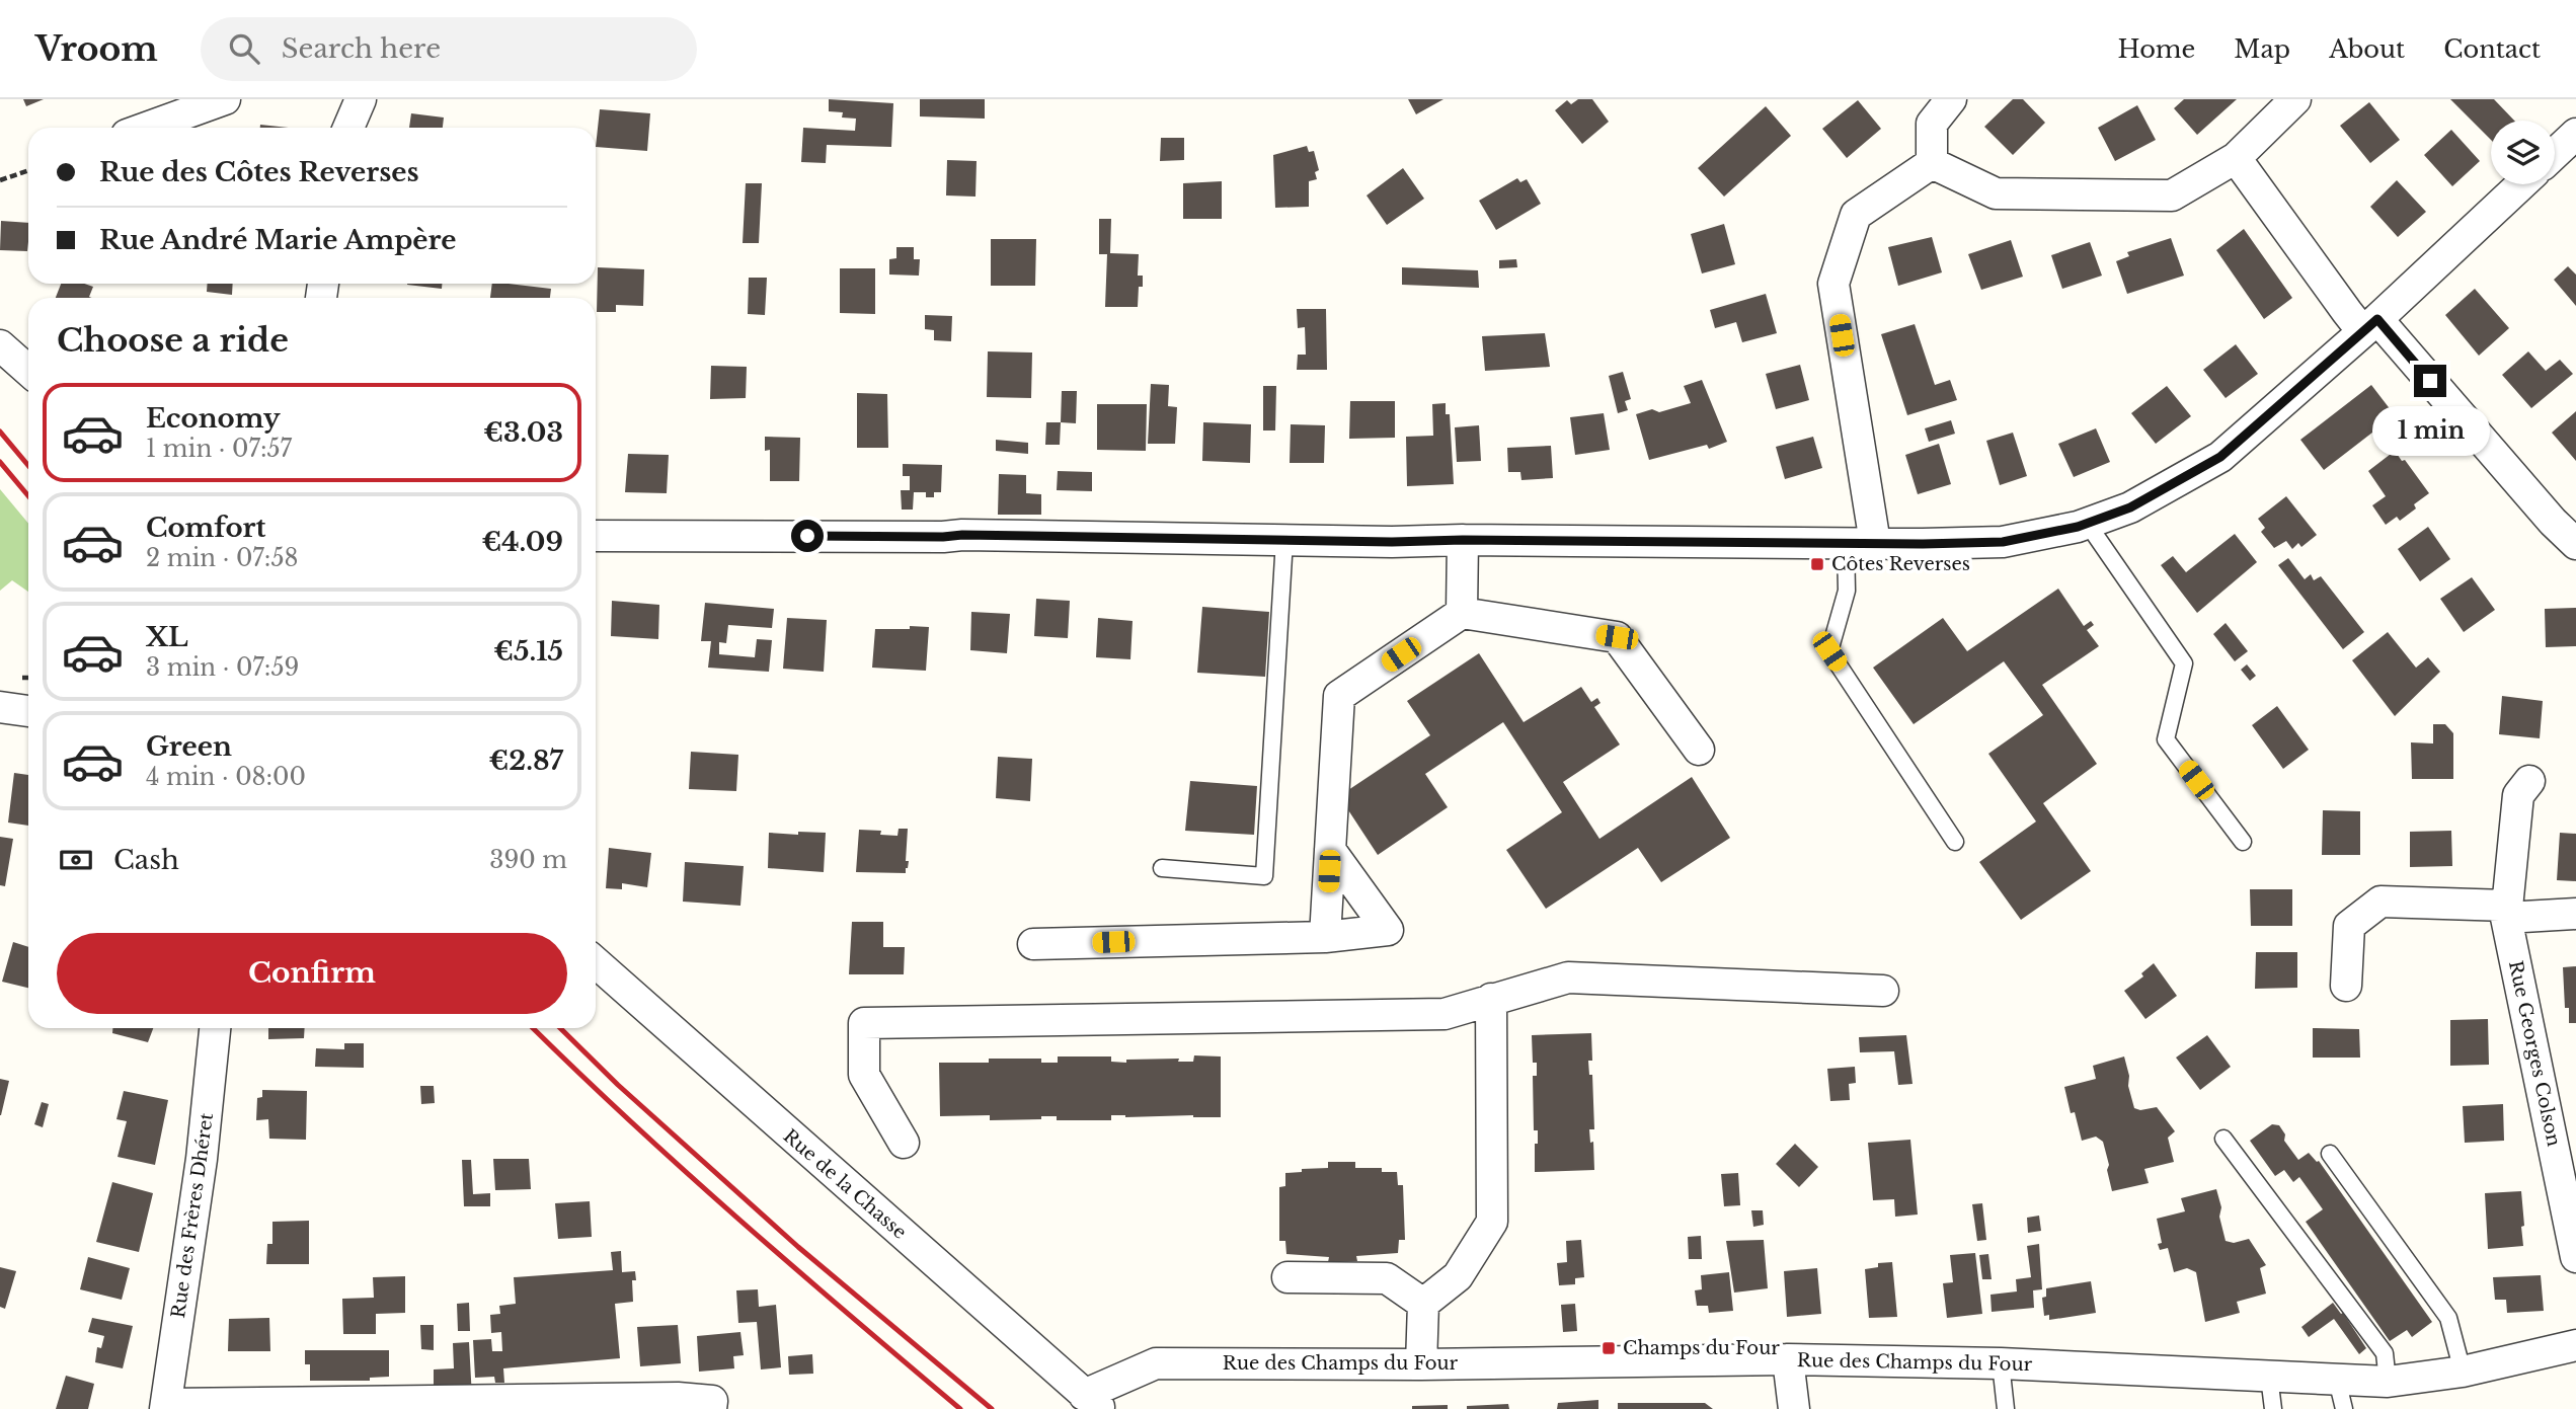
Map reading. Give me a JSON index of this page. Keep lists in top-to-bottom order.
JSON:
{
  "streets": {
    "street": [
      "Rue Georges Colson",
      "Rue de la Chasse",
      "Rue des Frères Dhéret",
      "Rue des Champs du Four"
    ]
  },
  "crossings": [
    ["Rue de la Chasse", "Rue des Champs du Four"]
  ],
  "places": {
    "transit": ["Côtes Reverses", "Champs du Four"]
  },
  "page": {
    "header": "Vroom",
    "search": "Search here",
    "nav": [
      "Home",
      "Map",
      "About",
      "Contact"
    ],
    "banner": ["Rue des Côtes Reverses", "Rue André Marie Ampère"],
    "heading": "Choose a ride",
    "list": [
      {
        "name": "Economy",
        "note": "1 min · 07:57",
        "value": "€3.03"
      },
      {
        "name": "Comfort",
        "note": "2 min · 07:58",
        "value": "€4.09"
      },
      {
        "name": "XL",
        "note": "3 min · 07:59",
        "value": "€5.15"
      },
      {
        "name": "Green",
        "note": "4 min · 08:00",
        "value": "€2.87"
      }
    ],
    "bubble": "1 min",
    "pay": ["Cash", "390 m"],
    "buttons": "Confirm"
  }
}
